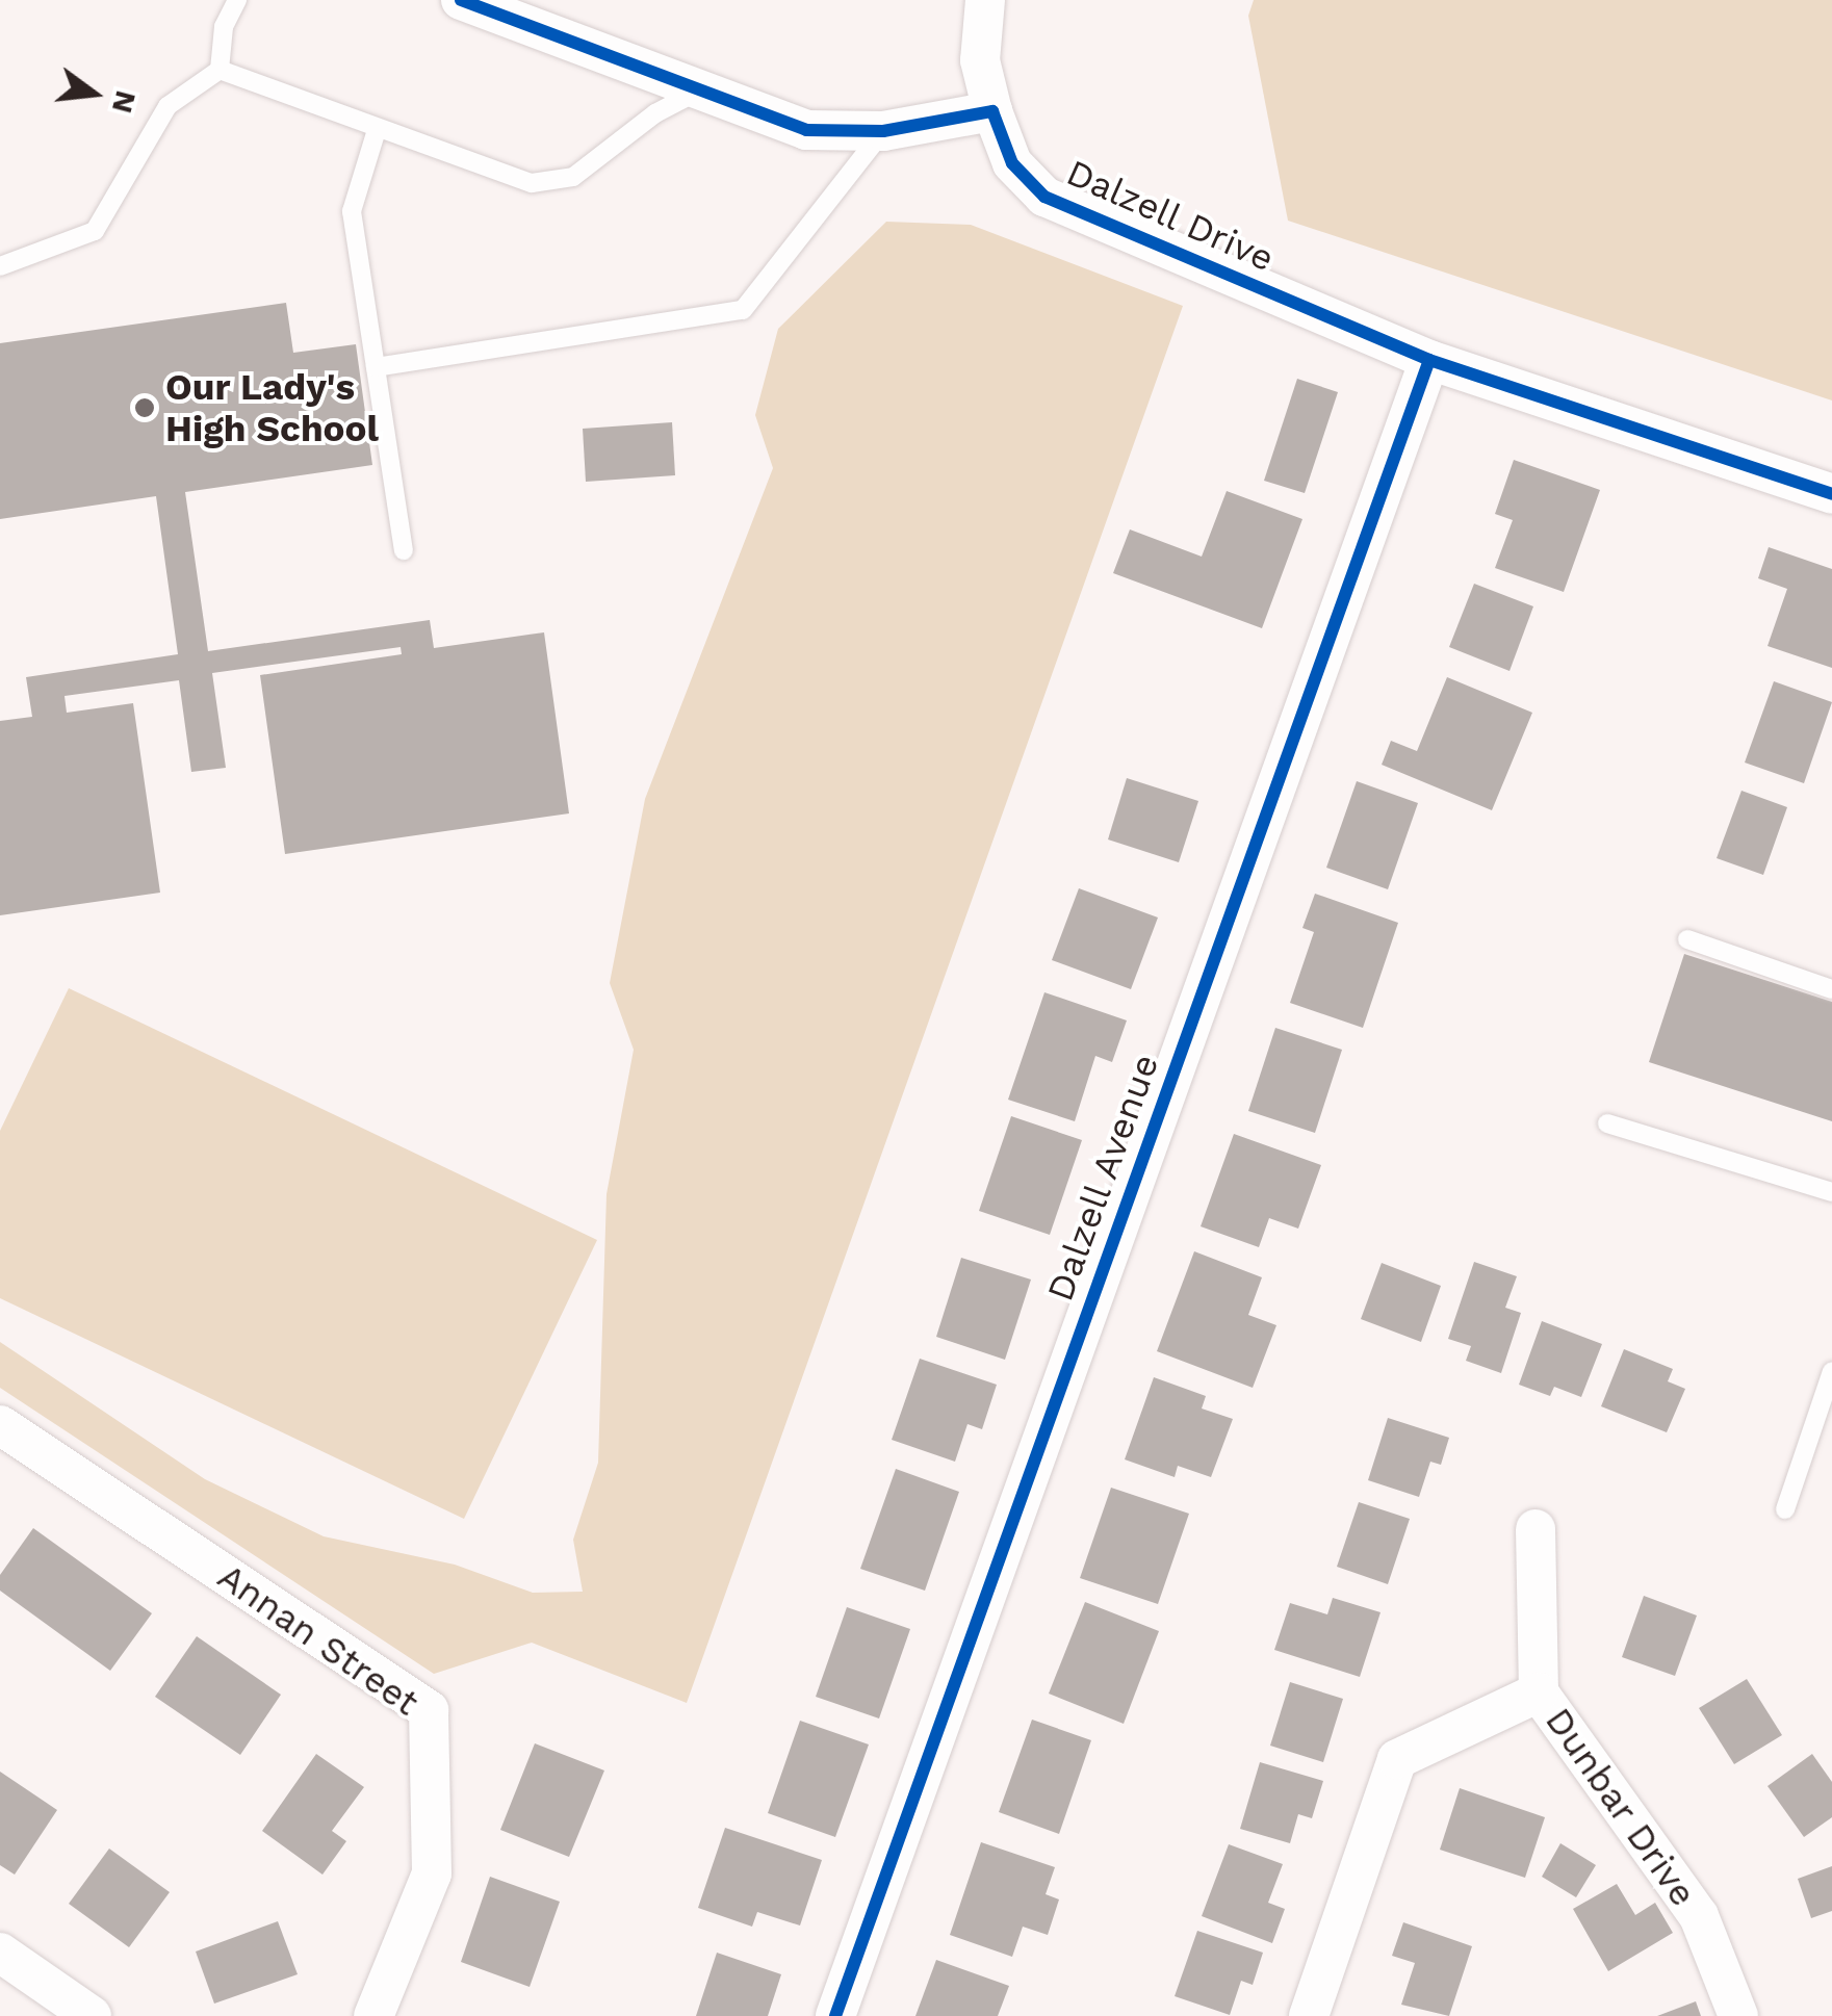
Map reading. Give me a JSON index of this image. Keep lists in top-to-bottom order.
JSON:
{
  "streets": {
    "street": [
      "Dalzell Drive",
      "Dalzell Avenue",
      "Annan Street",
      "Dunbar Drive"
    ]
  },
  "crossings": [
    ["Dalzell Drive", "Dalzell Avenue"]
  ],
  "places": ["Our Lady's High School"],
  "north": "right"
}
